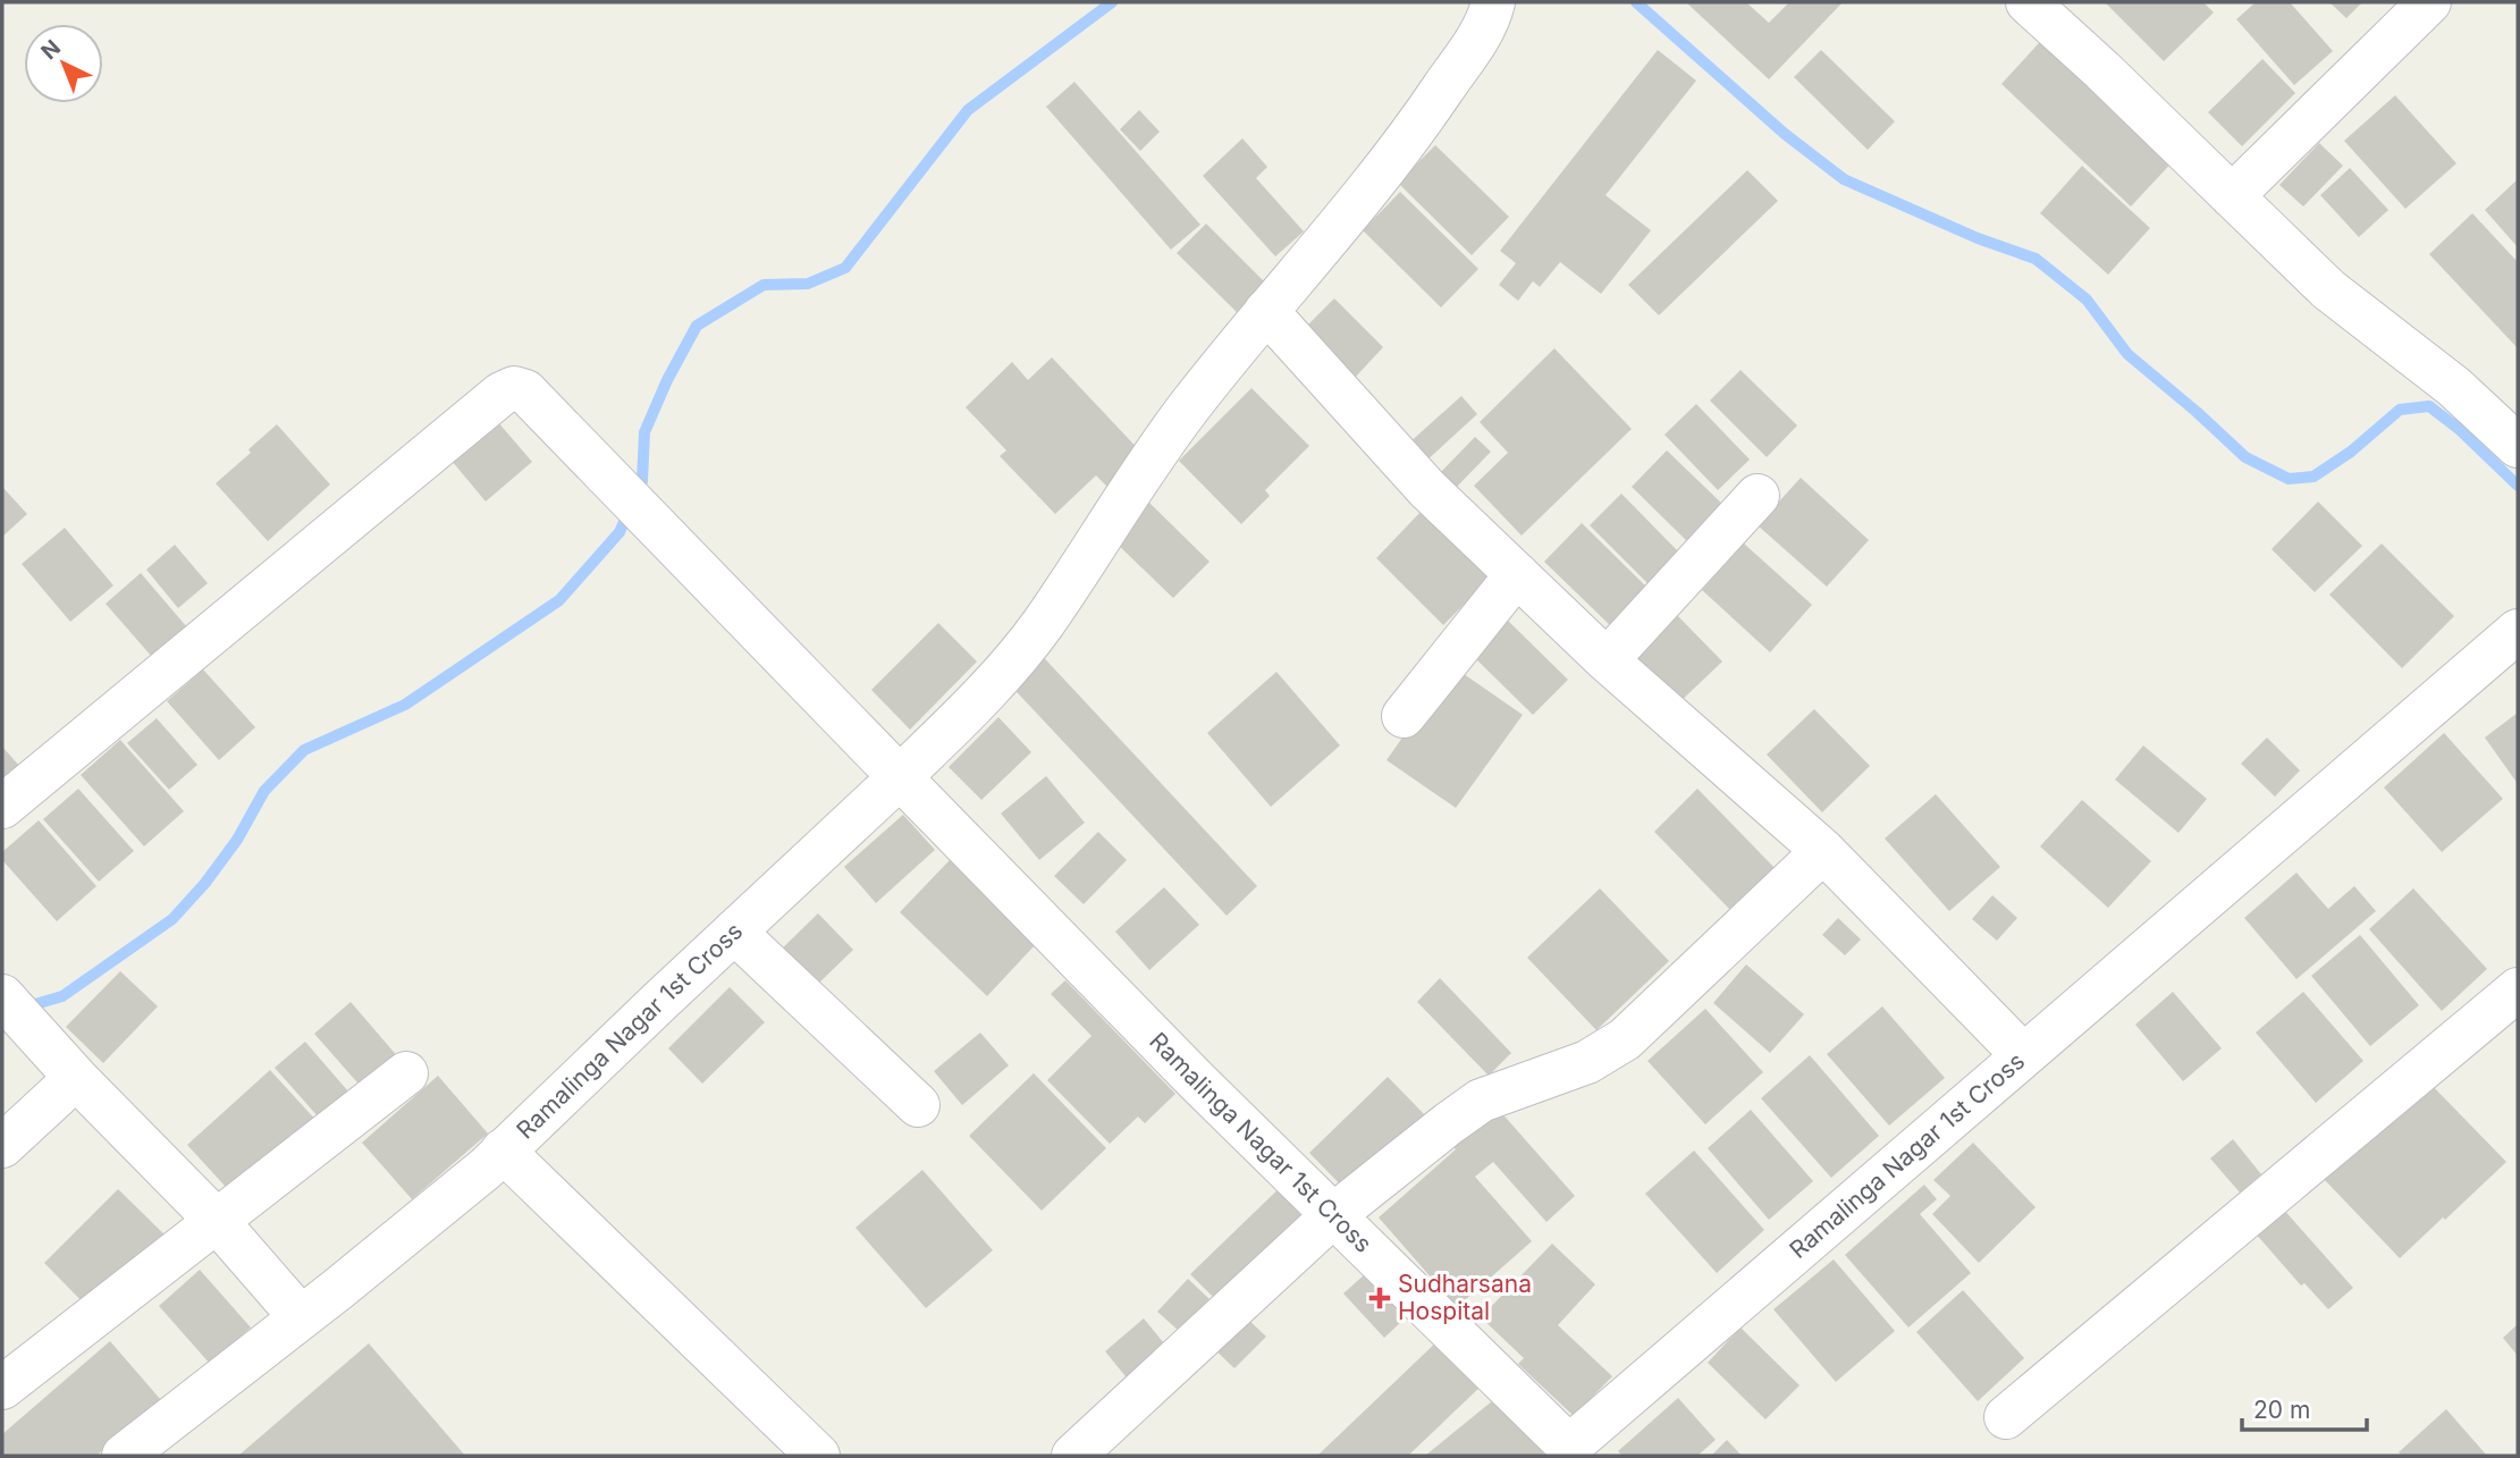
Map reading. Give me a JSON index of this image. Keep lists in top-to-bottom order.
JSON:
{
  "streets": {
    "street": ["Ramalinga Nagar 1st Cross"]
  },
  "places": {
    "health": ["Sudharsana Hospital"]
  },
  "scale_bar": "20 m",
  "north": "top left"
}
